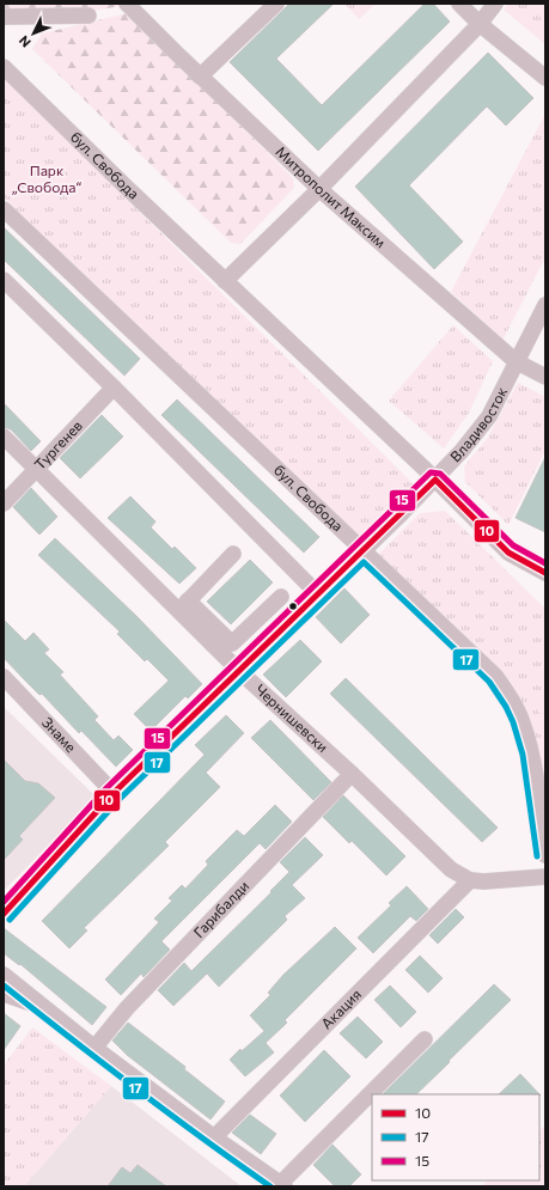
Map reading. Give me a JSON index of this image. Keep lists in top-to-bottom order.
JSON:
{
  "streets": {
    "street": [
      "бул. Свобода",
      "Митрополит Максим",
      "Владивосток",
      "Тургенев",
      "Чернишевски",
      "Знаме",
      "Гарибалди",
      "Акация"
    ]
  },
  "crossings": [
    ["бул. Свобода", "Владивосток"],
    ["Митрополит Максим", "Владивосток"],
    ["Владивосток", "Чернишевски"],
    ["Владивосток", "Знаме"],
    ["Тургенев", "Чернишевски"],
    ["Чернишевски", "Гарибалди"],
    ["Чернишевски", "Акация"]
  ],
  "parks": ["Парк „Свобода“"],
  "lines": ["transit line 15", "transit line 10", "transit line 17"],
  "legend": ["10", "17", "15"],
  "north": "bottom left"
}
